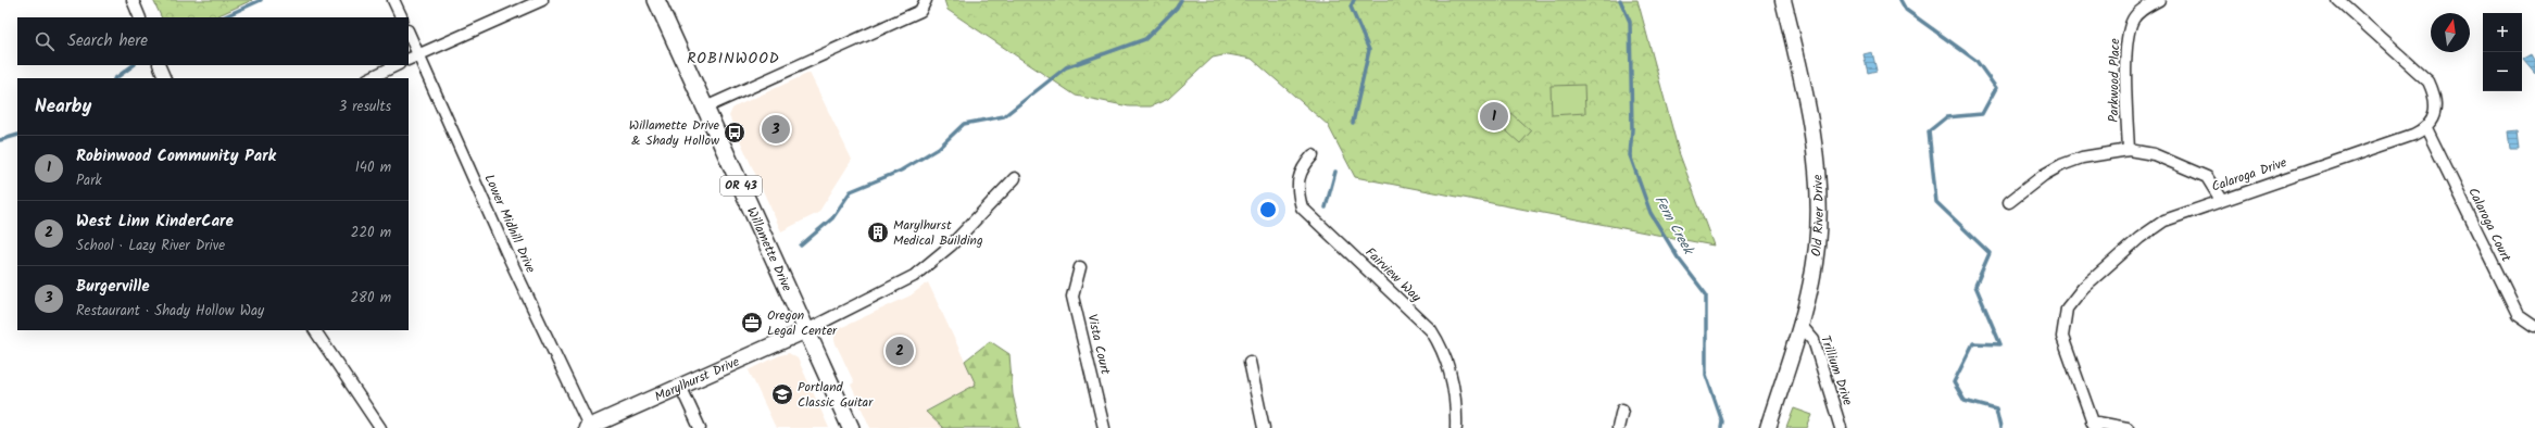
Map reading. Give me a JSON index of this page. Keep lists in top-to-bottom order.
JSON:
{
  "streets": {
    "main road": ["OR 43", "Willamette Drive"],
    "street": [
      "Parkwood Place",
      "Calaroga Drive",
      "Old River Drive",
      "Lower Midhill Drive",
      "Calaroga Court",
      "Fairview Way",
      "Vista Court",
      "Trillium Drive",
      "Marylhurst Drive"
    ]
  },
  "crossings": [
    ["Calaroga Drive", "Calaroga Court"],
    ["Old River Drive", "Trillium Drive"],
    ["Lower Midhill Drive", "Marylhurst Drive"],
    ["Willamette Drive", "Marylhurst Drive"]
  ],
  "districts": ["ROBINWOOD"],
  "water": ["Fern Creek"],
  "places": {
    "bus stop": ["Willamette Drive & Shady Hollow"],
    "building": ["Marylhurst Medical Building"],
    "office": ["Oregon Legal Center"],
    "school or university": ["Portland Classic Guitar"]
  },
  "north": "top",
  "page": {
    "map_buttons": ["+", "−"],
    "search": "Search here",
    "heading": ["Nearby", "3 results"],
    "pins": ["1", "3", "2"],
    "list": [
      {
        "mark": "1",
        "name": "Robinwood Community Park",
        "note": "Park",
        "value": "140 m"
      },
      {
        "mark": "2",
        "name": "West Linn KinderCare",
        "note": "School · Lazy River Drive",
        "value": "220 m"
      },
      {
        "mark": "3",
        "name": "Burgerville",
        "note": "Restaurant · Shady Hollow Way",
        "value": "280 m"
      }
    ]
  }
}
